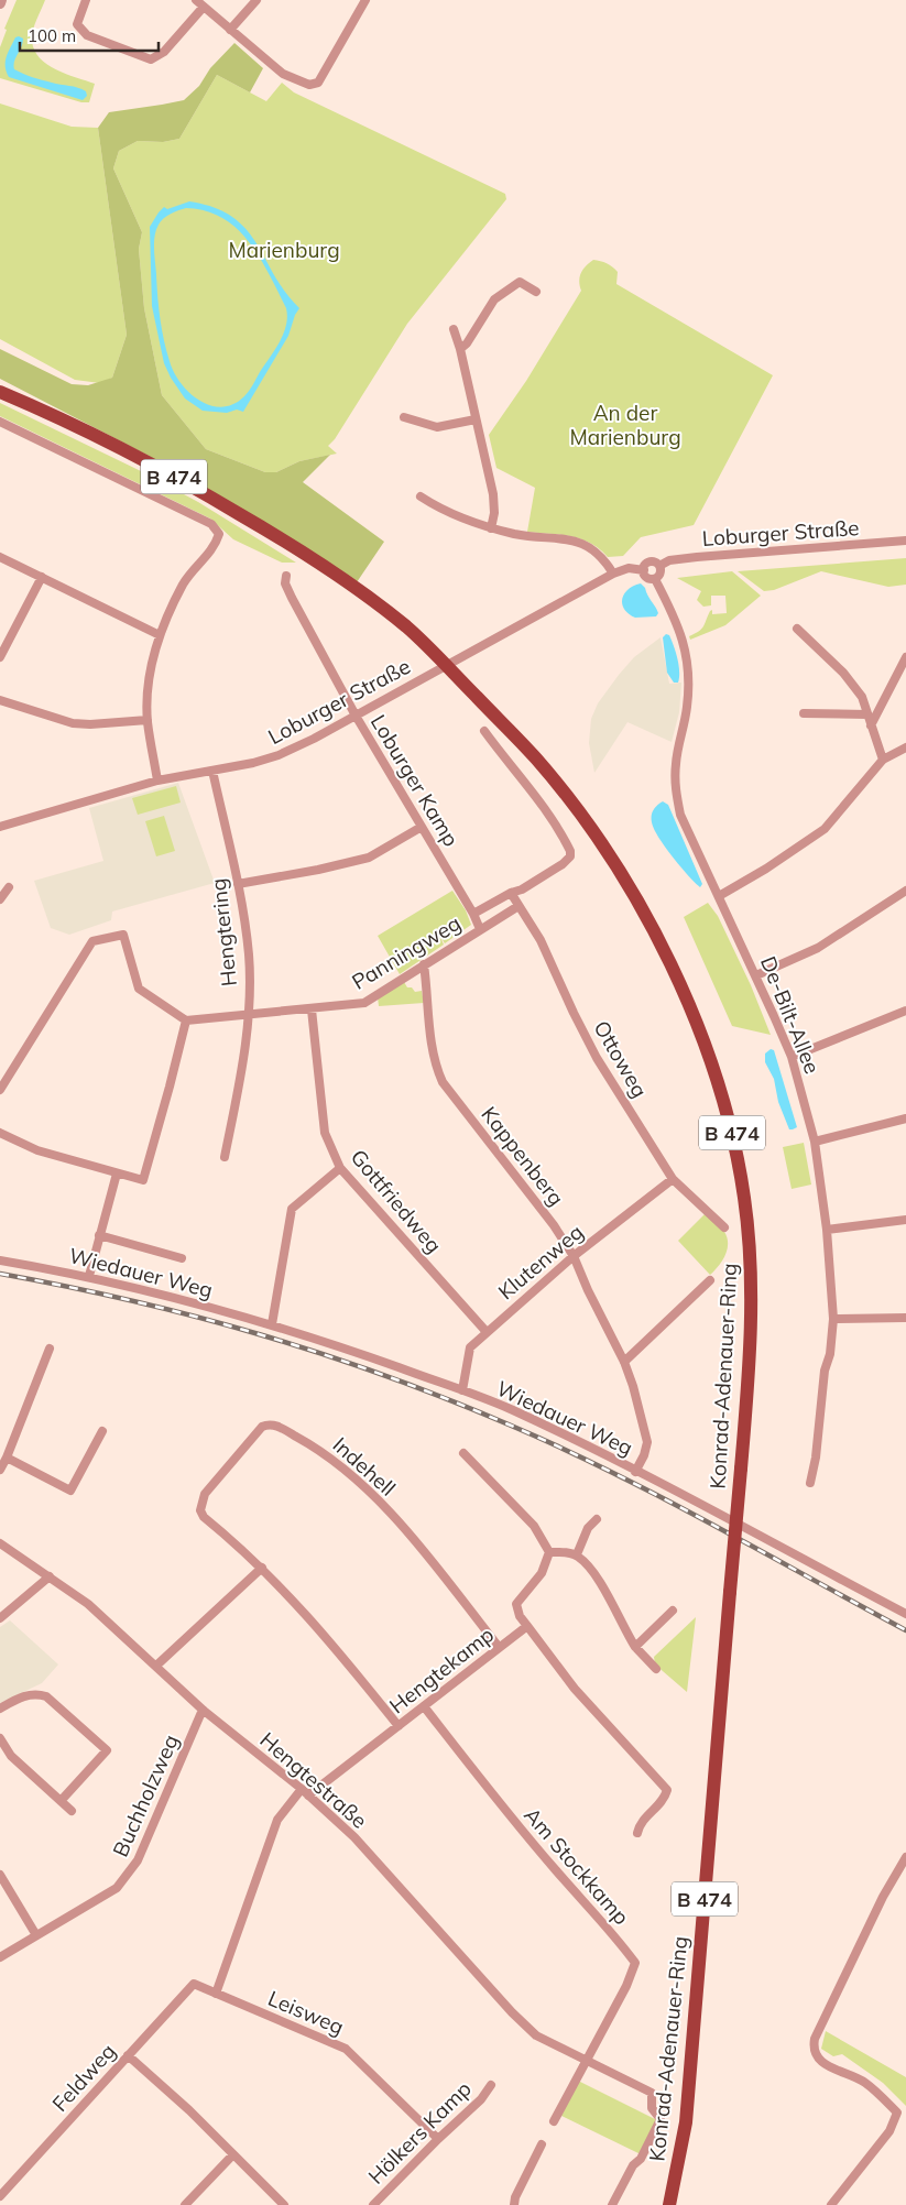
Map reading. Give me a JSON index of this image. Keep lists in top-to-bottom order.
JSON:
{
  "streets": {
    "main road": ["B 474", "Konrad-Adenauer-Ring"],
    "street": [
      "Loburger Straße",
      "Loburger Kamp",
      "Hengtering",
      "Panningweg",
      "De-Bilt-Allee",
      "Ottoweg",
      "Kappenberg",
      "Gottfriedweg",
      "Klutenweg",
      "Wiedauer Weg",
      "Indehell",
      "Hengtekamp",
      "Hengtestraße",
      "Buchholzweg",
      "Am Stockkamp",
      "Leisweg",
      "Feldweg",
      "Hölkers Kamp"
    ]
  },
  "crossings": [
    ["Loburger Straße", "Loburger Kamp"],
    ["Loburger Straße", "Hengtering"],
    ["Loburger Straße", "De-Bilt-Allee"],
    ["Loburger Straße", "Konrad-Adenauer-Ring"],
    ["Loburger Kamp", "Panningweg"],
    ["Hengtering", "Panningweg"],
    ["Panningweg", "Ottoweg"],
    ["Panningweg", "Kappenberg"],
    ["Panningweg", "Gottfriedweg"],
    ["Ottoweg", "Klutenweg"],
    ["Kappenberg", "Klutenweg"],
    ["Kappenberg", "Wiedauer Weg"],
    ["Gottfriedweg", "Klutenweg"],
    ["Klutenweg", "Wiedauer Weg"],
    ["Indehell", "Hengtekamp"],
    ["Hengtekamp", "Hengtestraße"],
    ["Hengtekamp", "Am Stockkamp"],
    ["Hengtestraße", "Buchholzweg"],
    ["Hengtestraße", "Am Stockkamp"],
    ["Leisweg", "Feldweg"],
    ["Leisweg", "Hölkers Kamp"]
  ],
  "parks": ["Marienburg", "An der Marienburg"],
  "scale_bar": "100 m"
}
